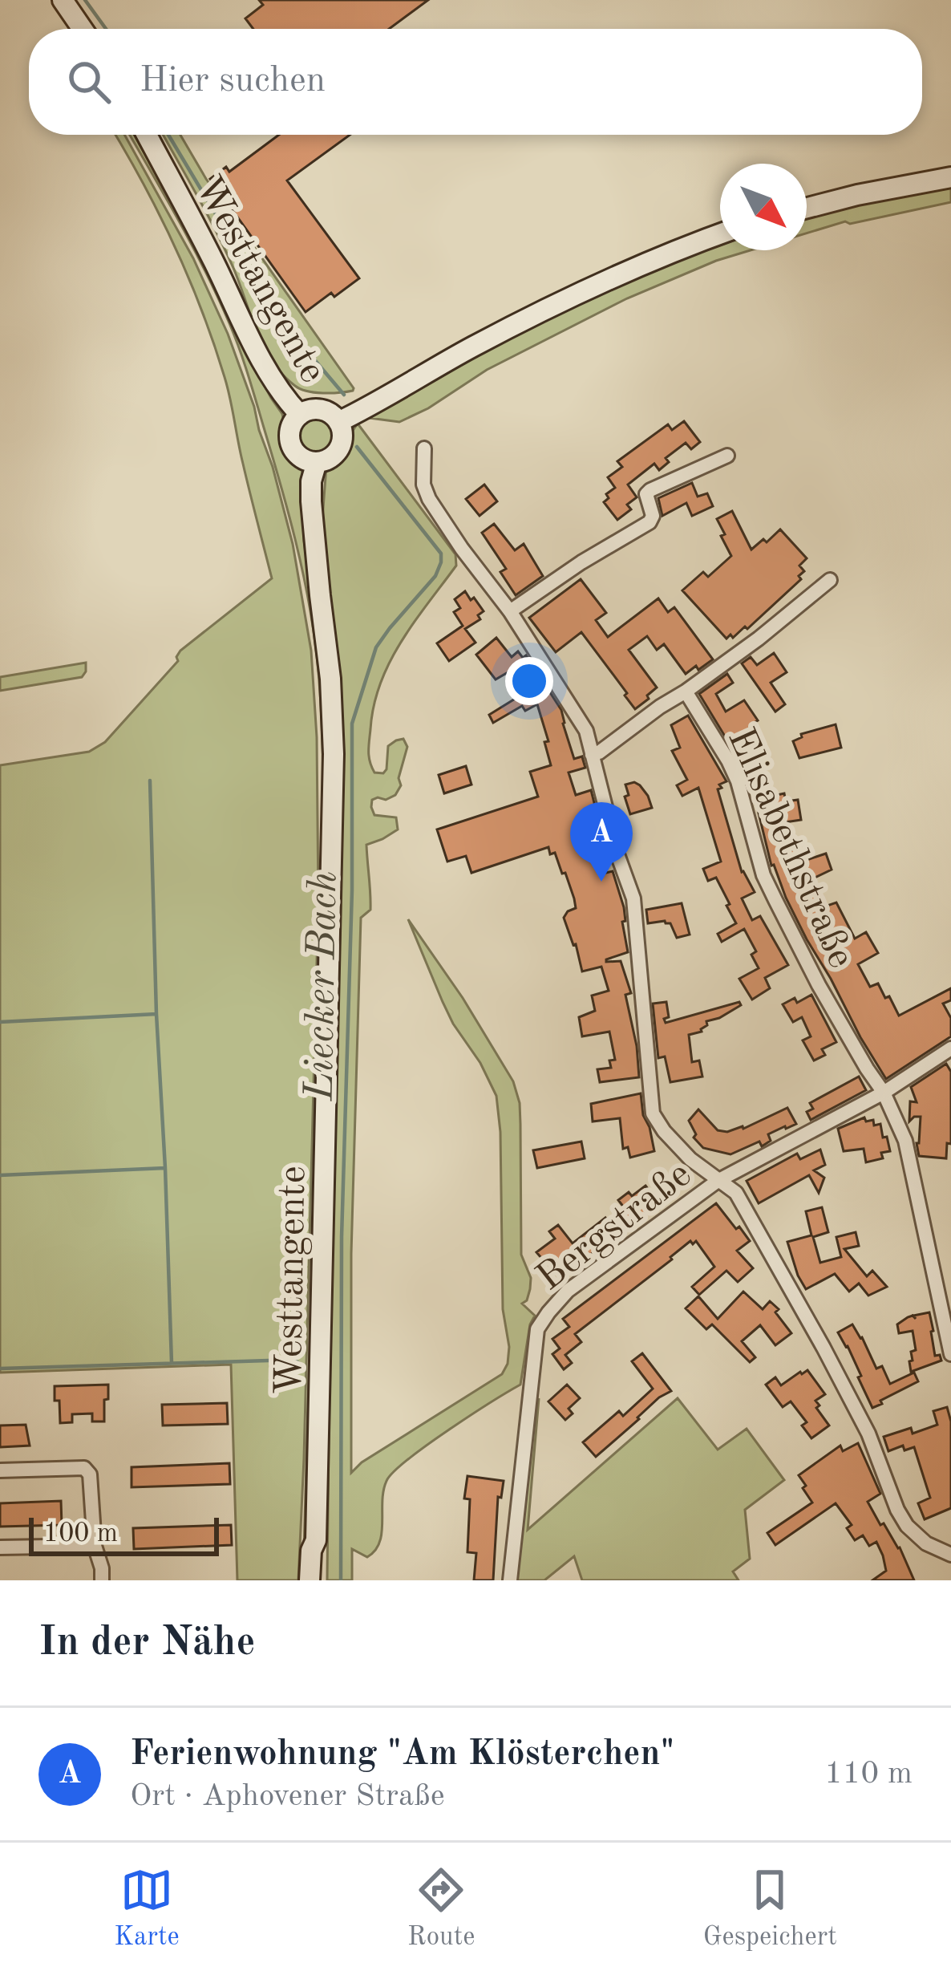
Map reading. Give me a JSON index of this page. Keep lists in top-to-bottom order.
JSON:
{
  "streets": {
    "main road": ["Westtangente"],
    "street": ["Elisabethstraße", "Bergstraße"]
  },
  "crossings": [
    ["Elisabethstraße", "Bergstraße"]
  ],
  "water": ["Liecker Bach"],
  "scale_bar": "100 m",
  "north": "bottom right",
  "page": {
    "search": "Hier suchen",
    "pins": "A",
    "scale": "100 m",
    "heading": "In der Nähe",
    "list": [
      {
        "mark": "A",
        "name": "Ferienwohnung \"Am Klösterchen\"",
        "note": "Ort · Aphovener Straße",
        "value": "110 m"
      }
    ],
    "nav": ["Karte", "Route", "Gespeichert"]
  }
}
